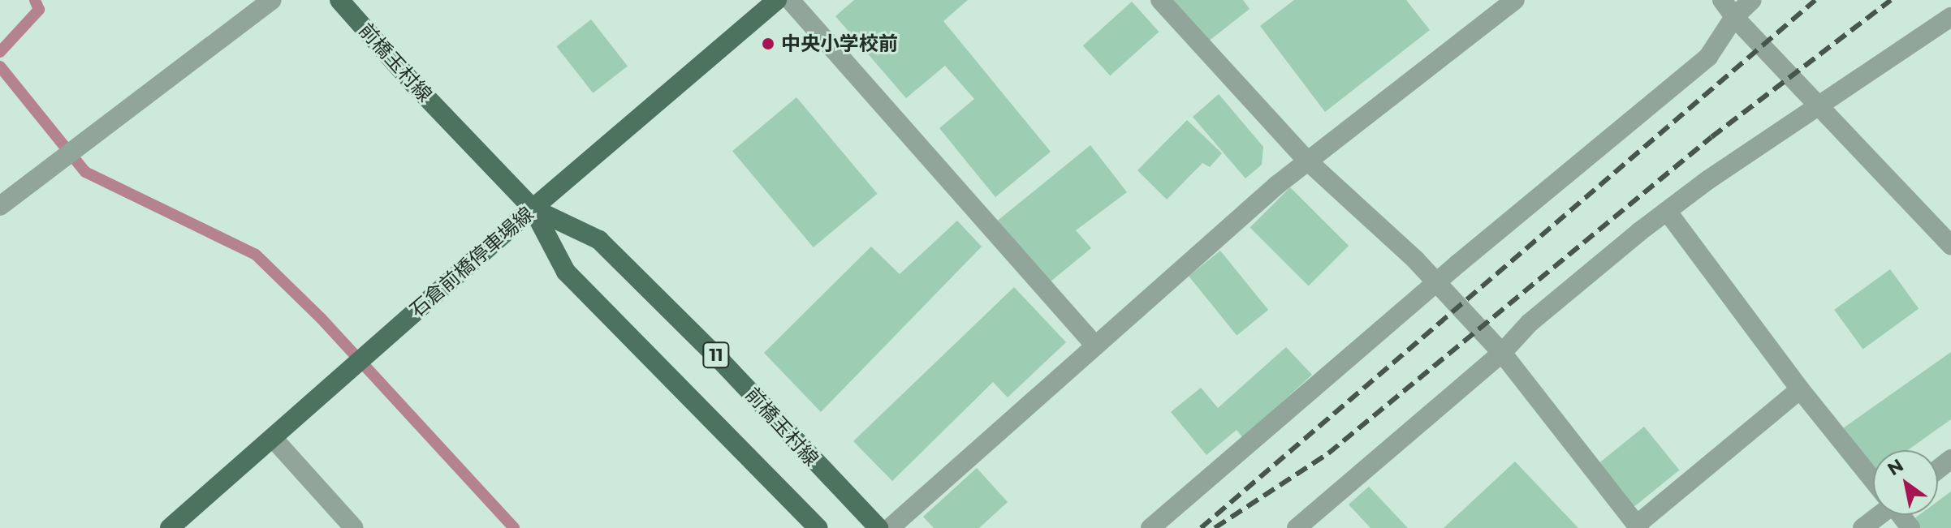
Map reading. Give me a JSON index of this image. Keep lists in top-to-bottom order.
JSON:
{
  "streets": {
    "main road": ["前橋玉村線", "石倉前橋停車場線", "11"]
  },
  "crossings": [
    ["前橋玉村線", "石倉前橋停車場線"]
  ],
  "places": ["中央小学校前"],
  "north": "top left"
}
